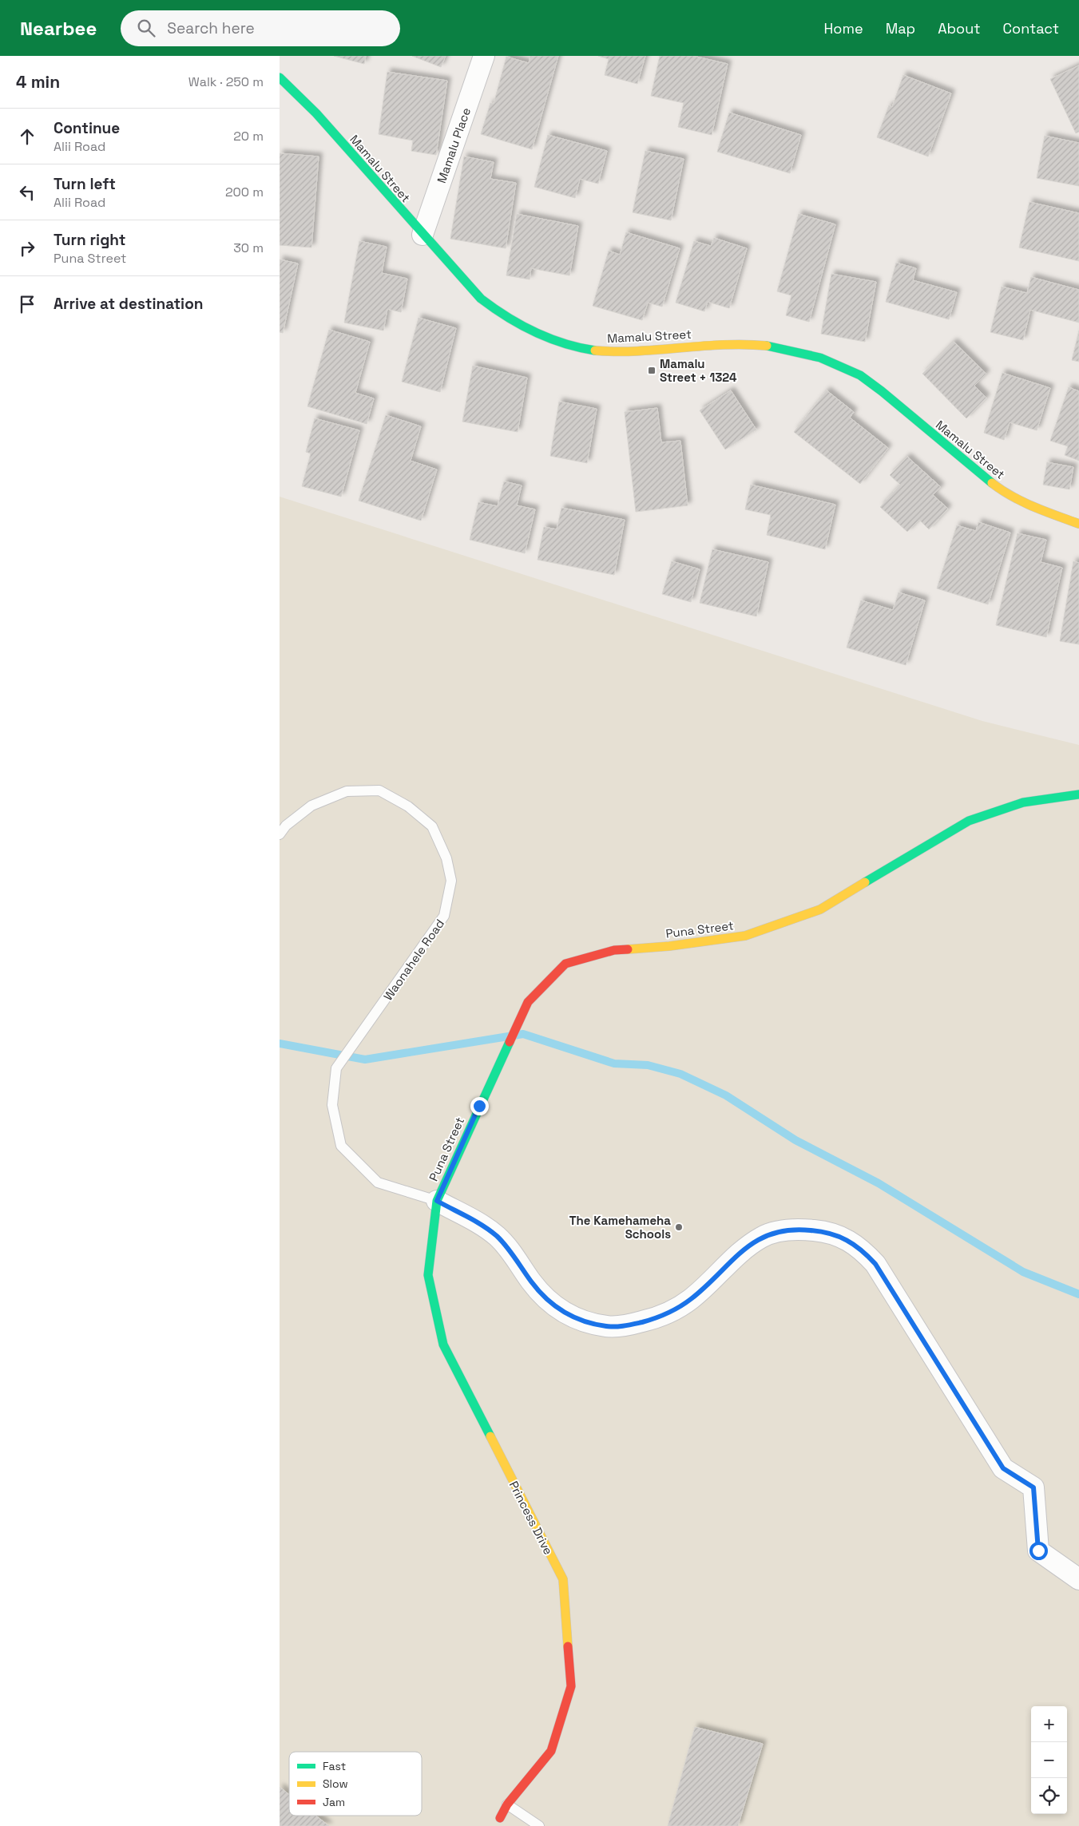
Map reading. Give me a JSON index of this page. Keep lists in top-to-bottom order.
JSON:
{
  "streets": {
    "street": [
      "Mamalu Place",
      "Mamalu Street",
      "Puna Street",
      "Princess Drive"
    ],
    "lane": ["Waonahele Road"]
  },
  "crossings": [
    ["Mamalu Place", "Mamalu Street"],
    ["Puna Street", "Waonahele Road"],
    ["Puna Street", "Princess Drive"],
    ["Waonahele Road", "Princess Drive"]
  ],
  "places": {
    "transit": ["Mamalu Street + 1324"],
    "other": ["The Kamehameha Schools"]
  },
  "legend": ["Fast", "Slow", "Jam"],
  "page": {
    "header": "Nearbee",
    "search": "Search here",
    "nav": [
      "Home",
      "Map",
      "About",
      "Contact"
    ],
    "heading": ["4 min", "Walk · 250 m"],
    "list": [
      ["Continue", "Alii Road", "20 m"],
      ["Turn left", "Alii Road", "200 m"],
      ["Turn right", "Puna Street", "30 m"],
      "Arrive at destination"
    ],
    "map_buttons": ["+", "−"]
  }
}
